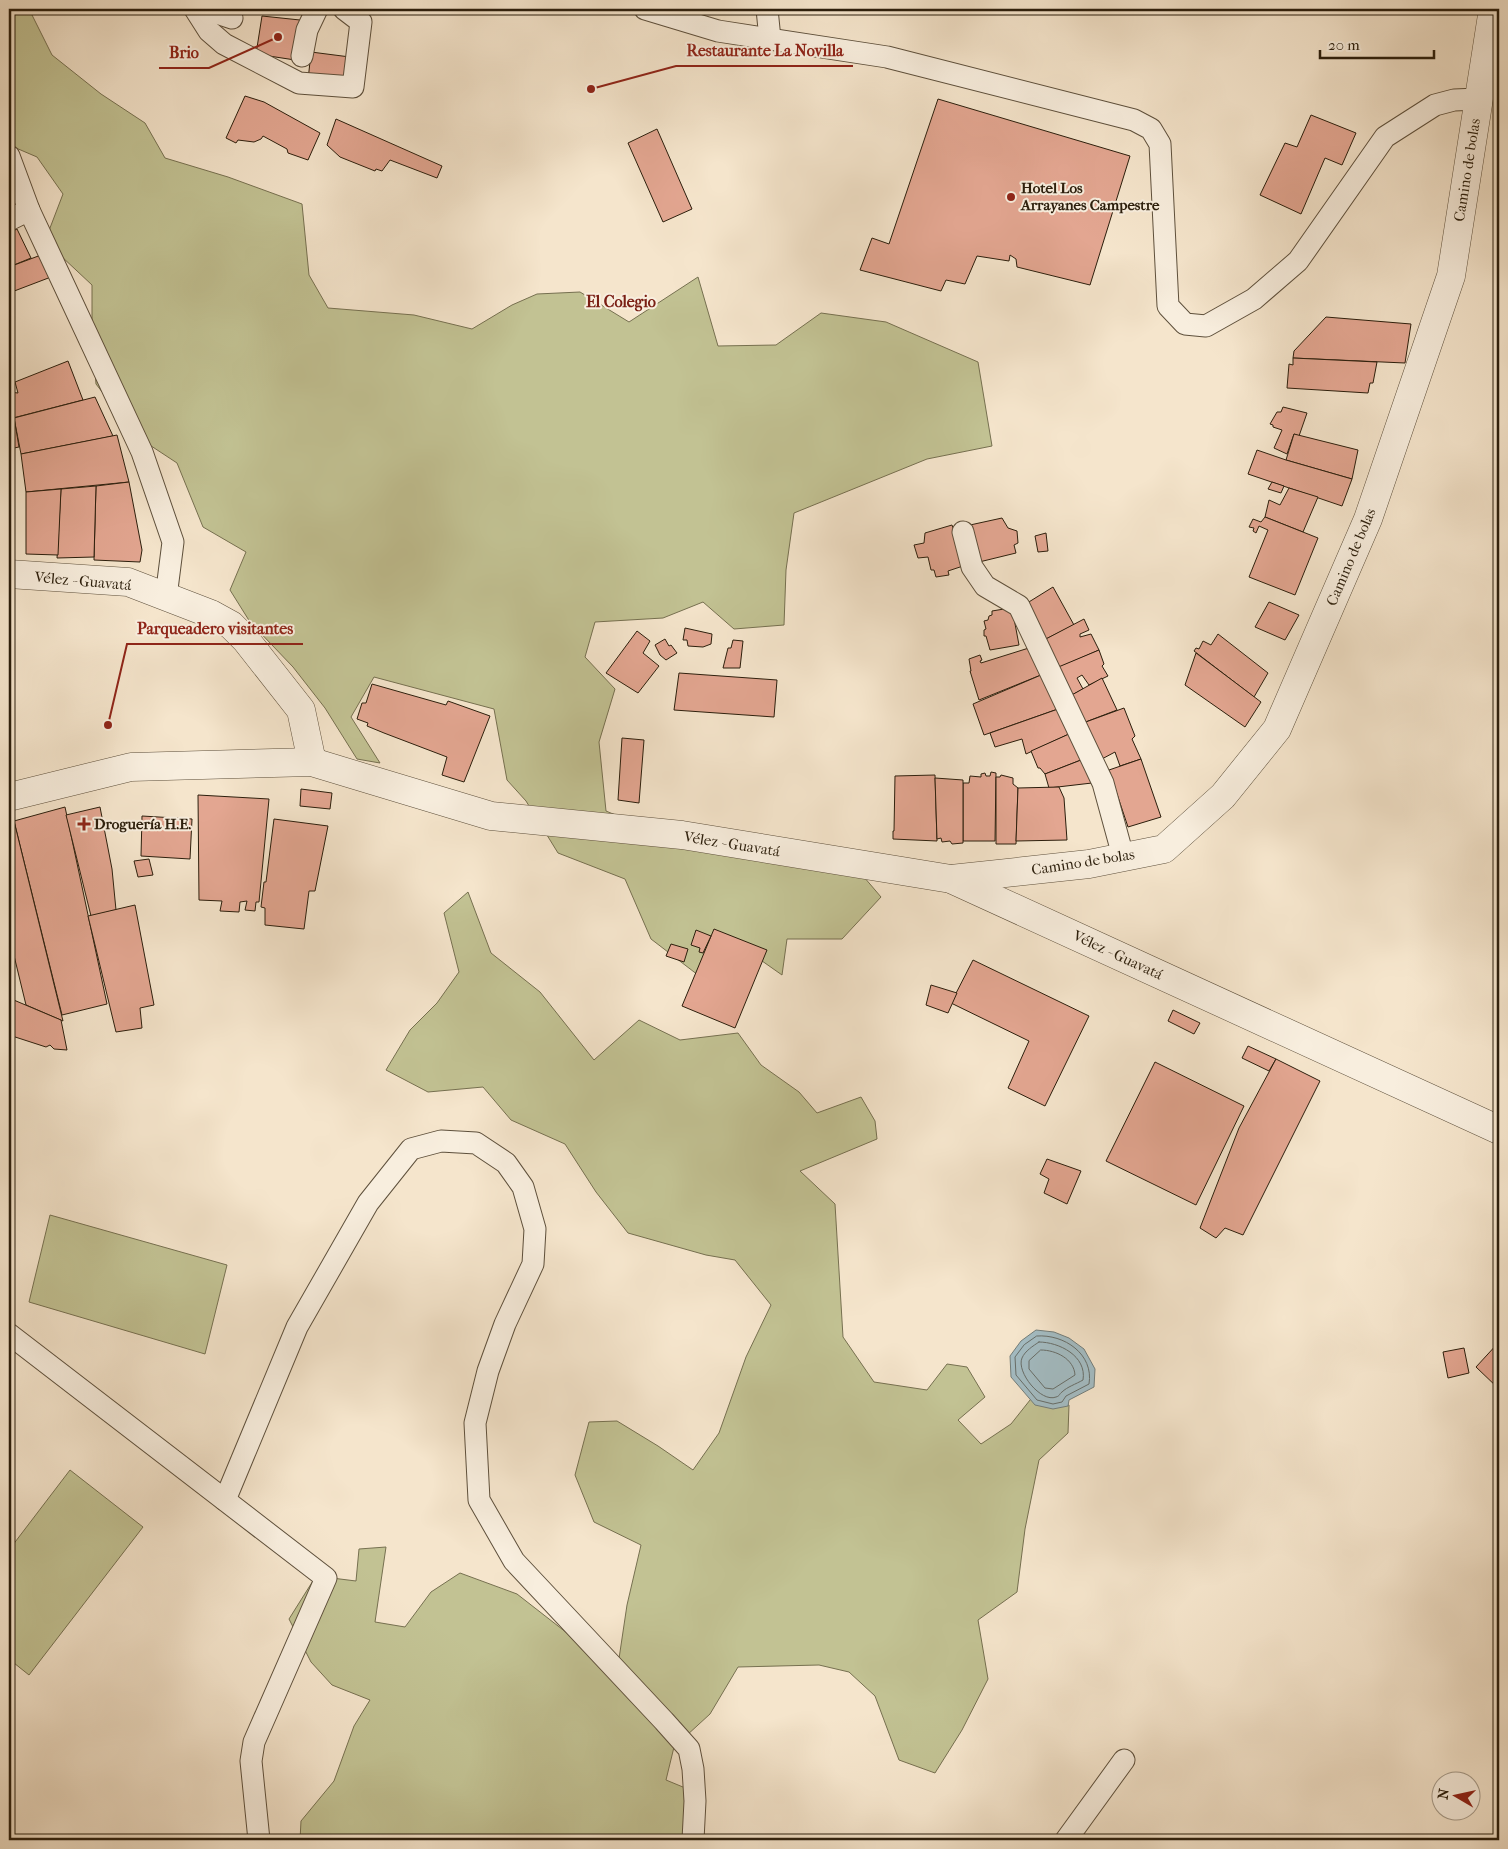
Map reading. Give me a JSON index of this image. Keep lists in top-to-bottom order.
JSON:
{
  "streets": {
    "street": ["Camino de bolas", "Vélez - Guavatá"]
  },
  "crossings": [
    ["Camino de bolas", "Vélez - Guavatá"]
  ],
  "districts": ["El Colegio"],
  "places": {
    "other": [
      "Brio",
      "Restaurante La Novilla",
      "Hotel Los Arrayanes Campestre",
      "Parqueadero visitantes"
    ],
    "health": ["Droguería H.E."]
  },
  "scale_bar": "20 m",
  "north": "left"
}
